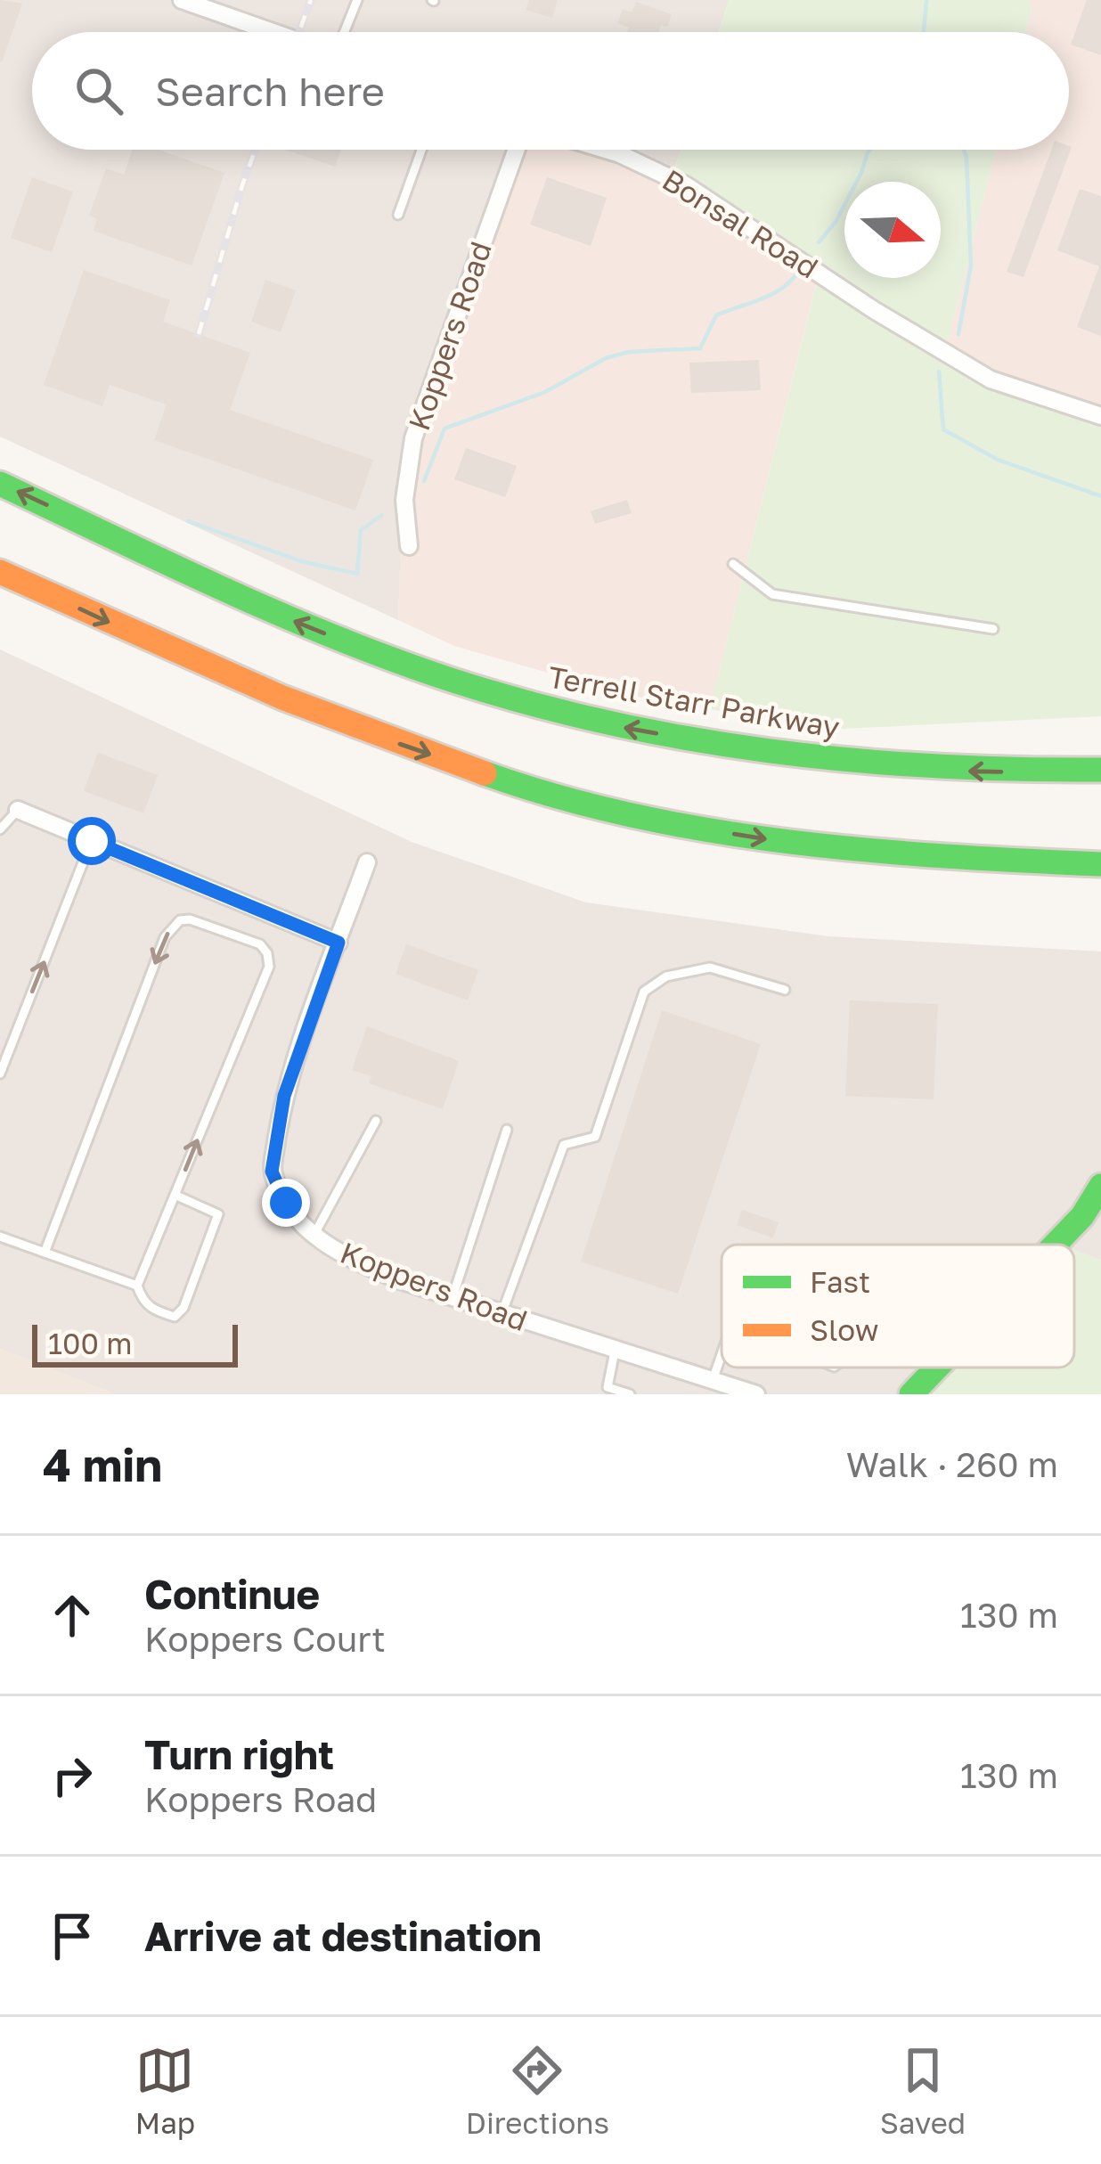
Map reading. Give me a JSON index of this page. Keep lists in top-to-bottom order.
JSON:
{
  "streets": {
    "main road": ["Terrell Starr Parkway"],
    "street": ["Bonsal Road", "Koppers Road"]
  },
  "legend": ["Fast", "Slow"],
  "scale_bar": "100 m",
  "north": "right",
  "page": {
    "search": "Search here",
    "scale": "100 m",
    "heading": ["4 min", "Walk · 260 m"],
    "list": [
      ["Continue", "Koppers Court", "130 m"],
      ["Turn right", "Koppers Road", "130 m"],
      "Arrive at destination"
    ],
    "nav": ["Map", "Directions", "Saved"]
  }
}
